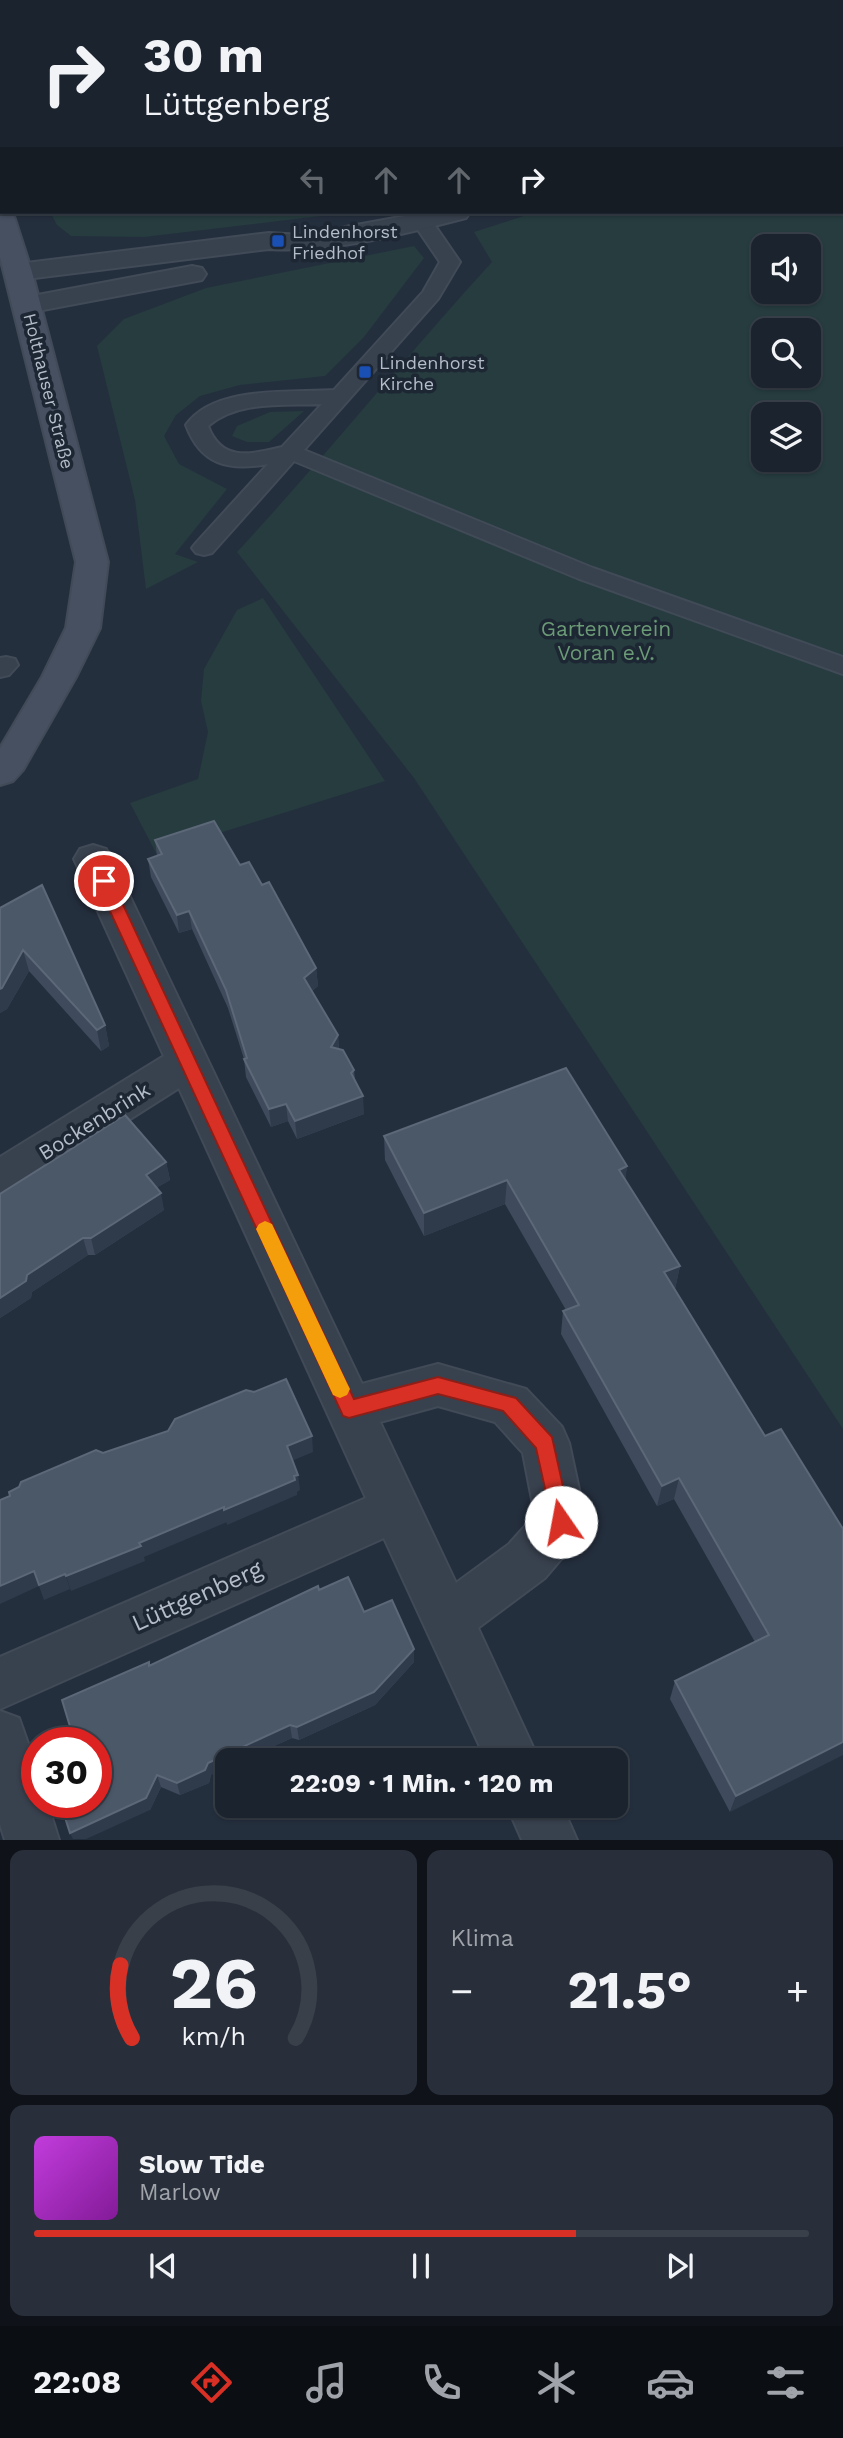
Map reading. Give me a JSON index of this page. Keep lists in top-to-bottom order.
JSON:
{
  "streets": {
    "main road": ["Holthauser Straße"],
    "street": ["Bockenbrink", "Lüttgenberg"]
  },
  "parks": ["Gartenverein Voran e.V."],
  "places": {
    "transit": ["Lindenhorst Friedhof", "Lindenhorst Kirche"]
  },
  "page": {
    "turn": ["30 m", "Lüttgenberg"],
    "limit": "30",
    "trip": "22:09 · 1 Min. · 120 m",
    "tile": "Klima",
    "heat": ["−", "21.5°", "+"],
    "song": ["Slow Tide", "Marlow"],
    "tabs": "22:08",
    "gauge": ["26", "km/h"]
  }
}
